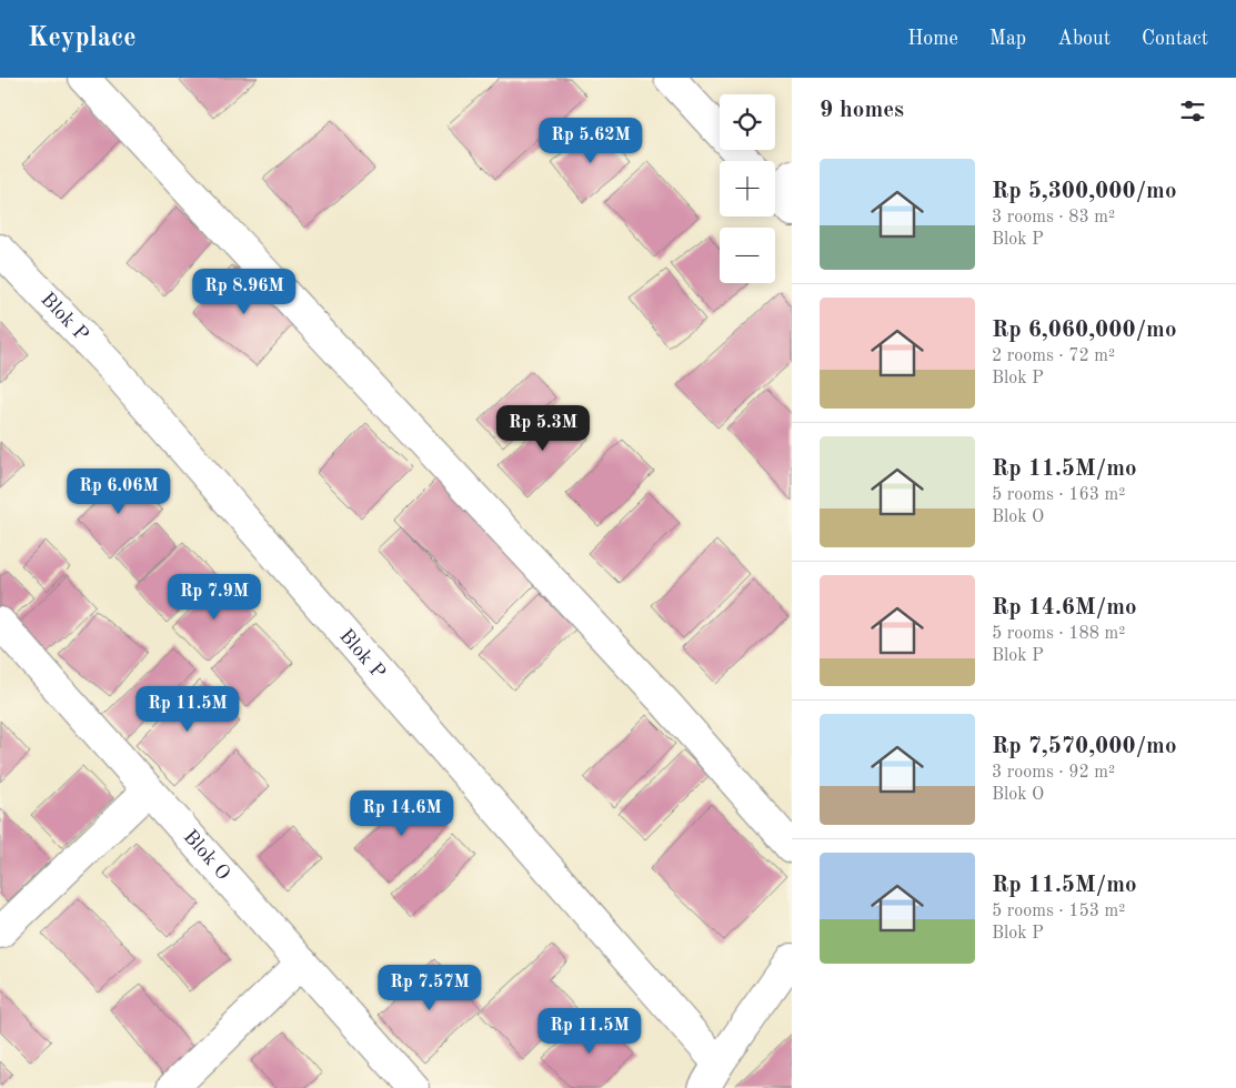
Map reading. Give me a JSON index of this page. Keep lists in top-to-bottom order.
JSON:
{
  "streets": {
    "street": ["Blok P", "Blok O"]
  },
  "page": {
    "header": "Keyplace",
    "nav": [
      "Home",
      "Map",
      "About",
      "Contact"
    ],
    "heading": "9 homes",
    "map_buttons": ["+", "−"],
    "price": [
      "Rp 5.62M",
      "Rp 8.96M",
      "Rp 5.3M",
      "Rp 6.06M",
      "Rp 7.9M",
      "Rp 11.5M",
      "Rp 14.6M",
      "Rp 7.57M",
      "Rp 11.5M"
    ],
    "list": [
      {
        "name": "Rp 5,300,000/mo",
        "note": "3 rooms · 83 m² · Blok P"
      },
      {
        "name": "Rp 6,060,000/mo",
        "note": "2 rooms · 72 m² · Blok P"
      },
      {
        "name": "Rp 11.5M/mo",
        "note": "5 rooms · 163 m² · Blok O"
      },
      {
        "name": "Rp 14.6M/mo",
        "note": "5 rooms · 188 m² · Blok P"
      },
      {
        "name": "Rp 7,570,000/mo",
        "note": "3 rooms · 92 m² · Blok O"
      },
      {
        "name": "Rp 11.5M/mo",
        "note": "5 rooms · 153 m² · Blok P"
      }
    ]
  }
}
